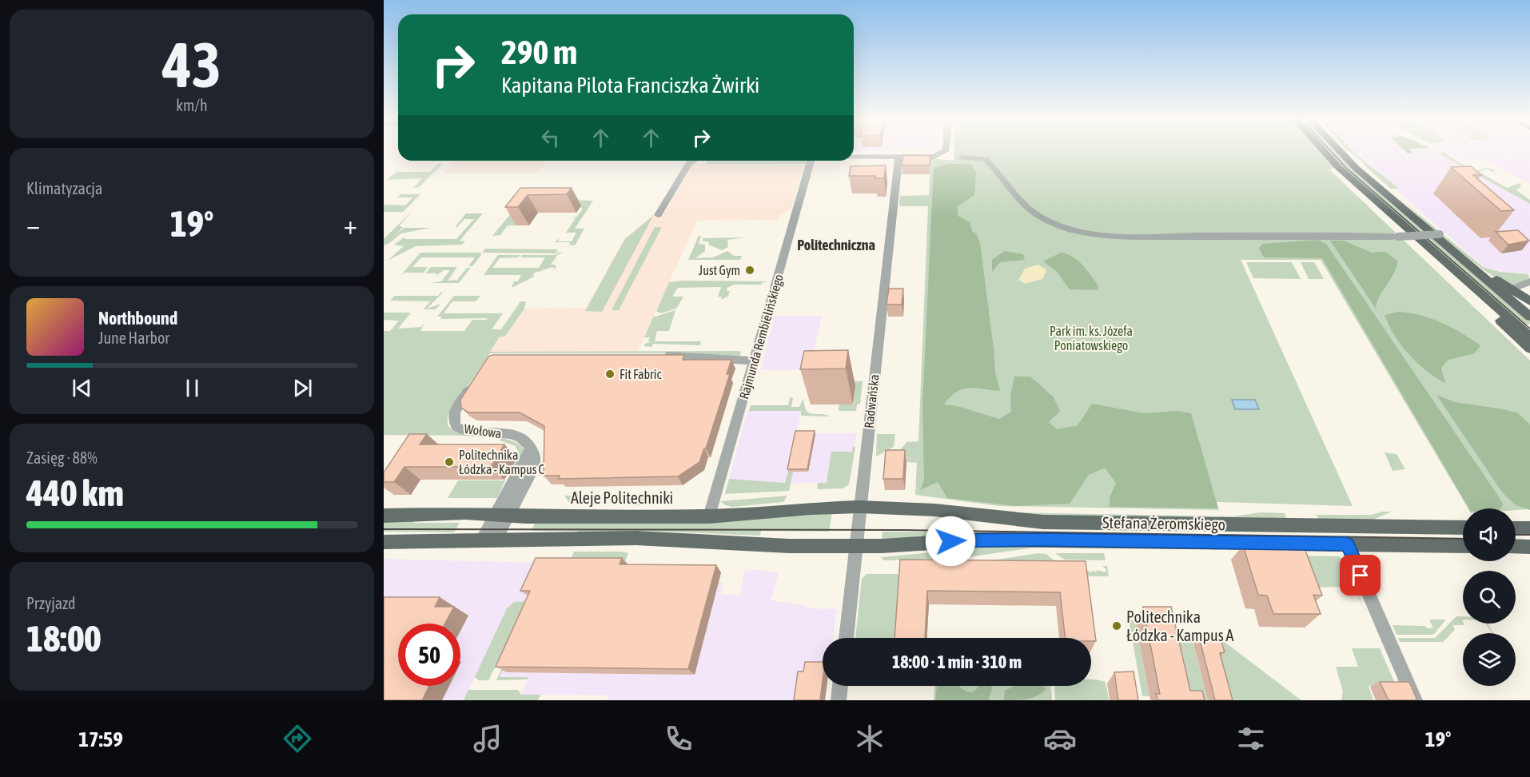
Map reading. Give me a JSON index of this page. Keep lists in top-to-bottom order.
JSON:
{
  "streets": {
    "main road": ["Aleje Politechniki", "Stefana Żeromskiego"],
    "street": ["Rajmunda Rembielińskiego", "Radwańska", "Wołowa"]
  },
  "crossings": [
    ["Rajmunda Rembielińskiego", "Aleje Politechniki"],
    ["Radwańska", "Aleje Politechniki"],
    ["Radwańska", "Stefana Żeromskiego"],
    ["Wołowa", "Aleje Politechniki"],
    ["Aleje Politechniki", "Stefana Żeromskiego"]
  ],
  "districts": ["Politechniczna"],
  "parks": ["Park im. ks. Józefa Poniatowskiego"],
  "places": [
    "Just Gym",
    "Fit Fabric",
    "Politechnika Łódzka - Kampus C",
    "Politechnika Łódzka - Kampus A"
  ],
  "page": {
    "tile": [
      ["43", "km/h"],
      "Klimatyzacja",
      ["Zasięg · 88%", "440 km"],
      ["Przyjazd", "18:00"]
    ],
    "turn": ["290 m", "Kapitana Pilota Franciszka Żwirki"],
    "heat": ["−", "19°", "+"],
    "song": ["Northbound", "June Harbor"],
    "limit": "50",
    "trip": "18:00 · 1 min · 310 m",
    "tabs": ["17:59", "19°"]
  }
}
